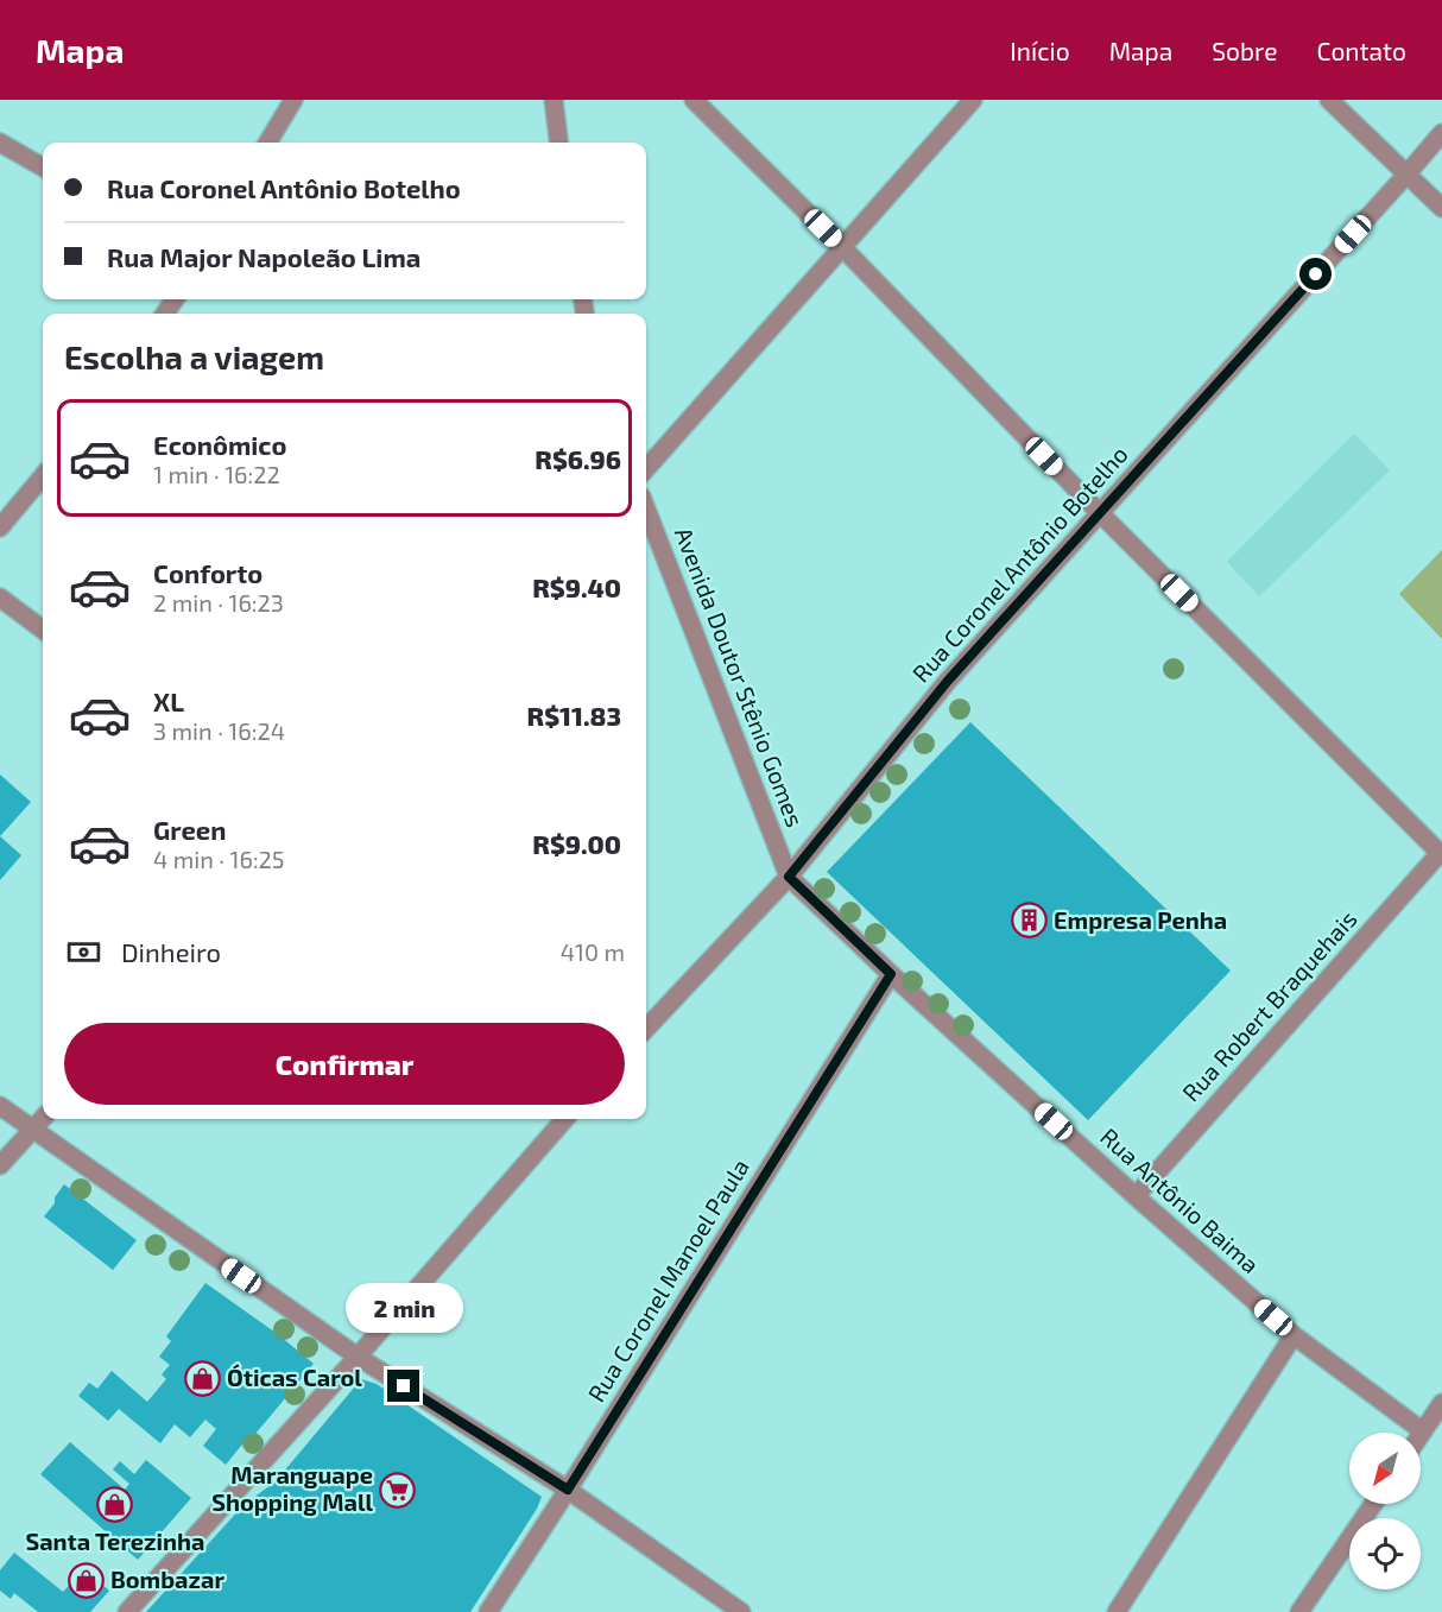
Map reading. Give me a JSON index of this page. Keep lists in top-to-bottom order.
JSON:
{
  "streets": {
    "street": [
      "Rua Coronel Antônio Botelho",
      "Avenida Doutor Stênio Gomes",
      "Rua Robert Braquehais",
      "Rua Antônio Baima",
      "Rua Coronel Manoel Paula"
    ]
  },
  "crossings": [
    ["Rua Coronel Antônio Botelho", "Avenida Doutor Stênio Gomes"],
    ["Rua Coronel Antônio Botelho", "Rua Antônio Baima"],
    ["Avenida Doutor Stênio Gomes", "Rua Antônio Baima"],
    ["Rua Robert Braquehais", "Rua Antônio Baima"],
    ["Rua Antônio Baima", "Rua Coronel Manoel Paula"]
  ],
  "places": {
    "building": ["Empresa Penha"],
    "shop": ["Óticas Carol", "Santa Terezinha", "Bombazar"],
    "supermarket": ["Maranguape Shopping Mall"]
  },
  "north": "bottom left",
  "page": {
    "header": "Mapa",
    "nav": [
      "Início",
      "Mapa",
      "Sobre",
      "Contato"
    ],
    "banner": ["Rua Coronel Antônio Botelho", "Rua Major Napoleão Lima"],
    "heading": "Escolha a viagem",
    "list": [
      {
        "name": "Econômico",
        "note": "1 min · 16:22",
        "value": "R$6.96"
      },
      {
        "name": "Conforto",
        "note": "2 min · 16:23",
        "value": "R$9.40"
      },
      {
        "name": "XL",
        "note": "3 min · 16:24",
        "value": "R$11.83"
      },
      {
        "name": "Green",
        "note": "4 min · 16:25",
        "value": "R$9.00"
      }
    ],
    "pay": ["Dinheiro", "410 m"],
    "buttons": "Confirmar",
    "bubble": "2 min"
  }
}
